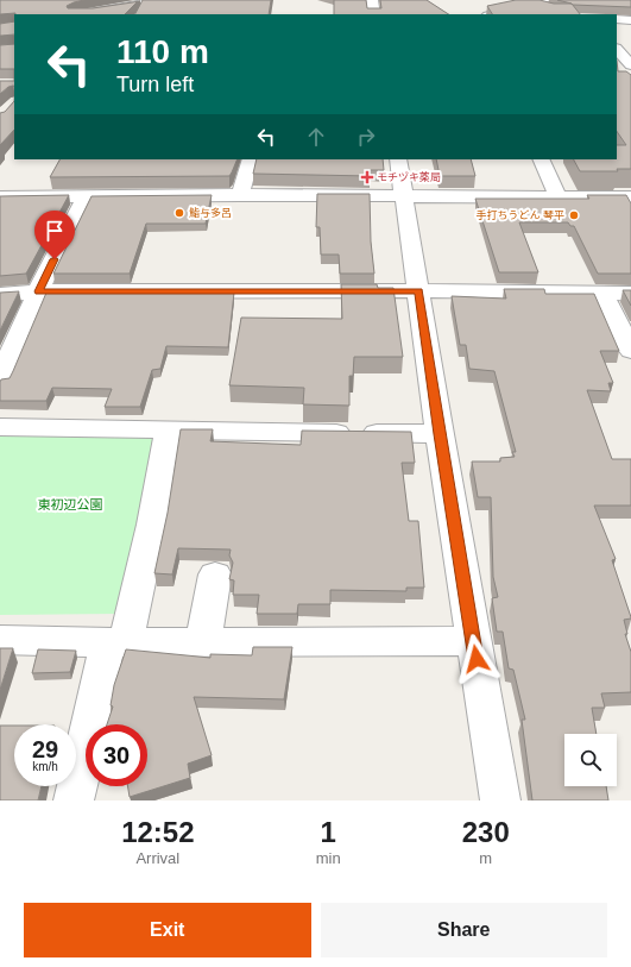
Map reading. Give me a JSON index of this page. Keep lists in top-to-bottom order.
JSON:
{
  "parks": ["東初辺公園"],
  "places": {
    "health": ["モチヅキ薬局"],
    "other": ["鮨与多呂", "手打ちうどん 琴平"]
  },
  "page": {
    "turn": ["110 m", "Turn left"],
    "speed": "29 km/h",
    "limit": "30",
    "eta": [
      "12:52",
      "Arrival",
      "1",
      "min",
      "230",
      "m"
    ],
    "buttons": ["Exit", "Share"]
  }
}
